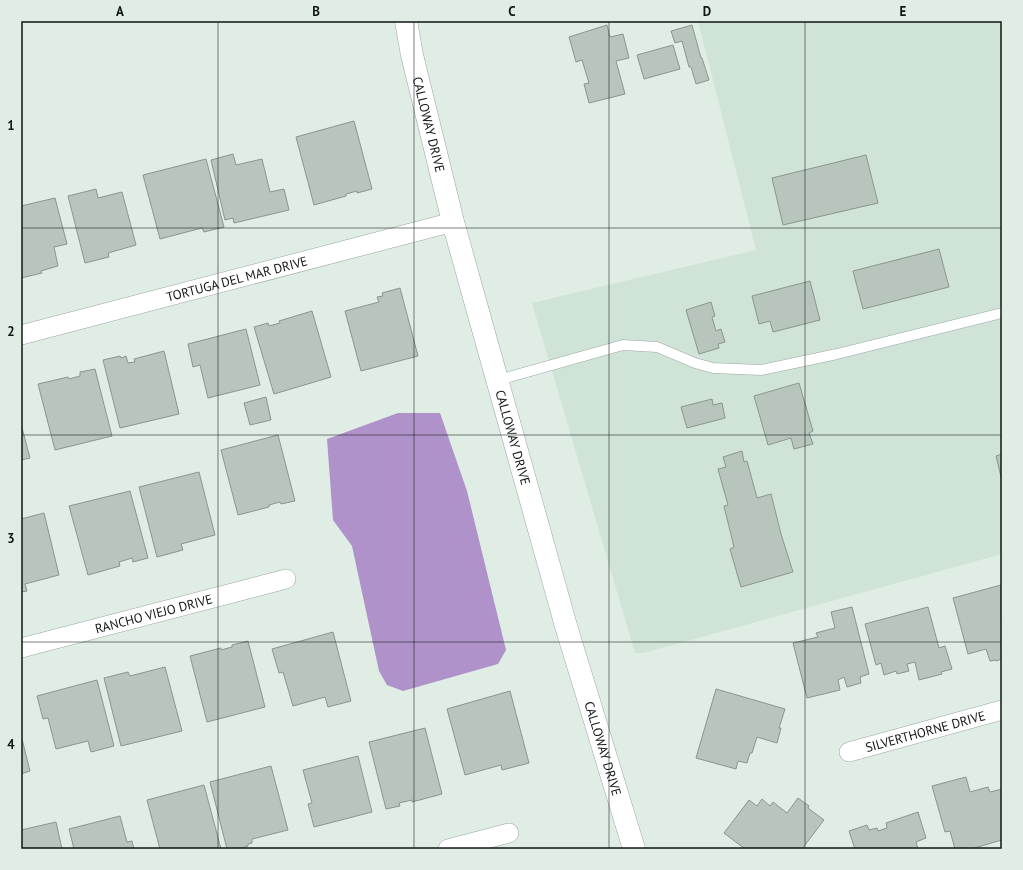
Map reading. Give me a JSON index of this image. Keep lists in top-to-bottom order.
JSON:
{
  "streets": {
    "main road": ["CALLOWAY DRIVE"],
    "street": ["TORTUGA DEL MAR DRIVE", "RANCHO VIEJO DRIVE", "SILVERTHORNE DRIVE"]
  },
  "crossings": [
    ["CALLOWAY DRIVE", "TORTUGA DEL MAR DRIVE"]
  ],
  "grid": {
    "columns": [
      "A",
      "B",
      "C",
      "D",
      "E"
    ],
    "rows": [
      "1",
      "2",
      "3",
      "4"
    ]
  }
}
